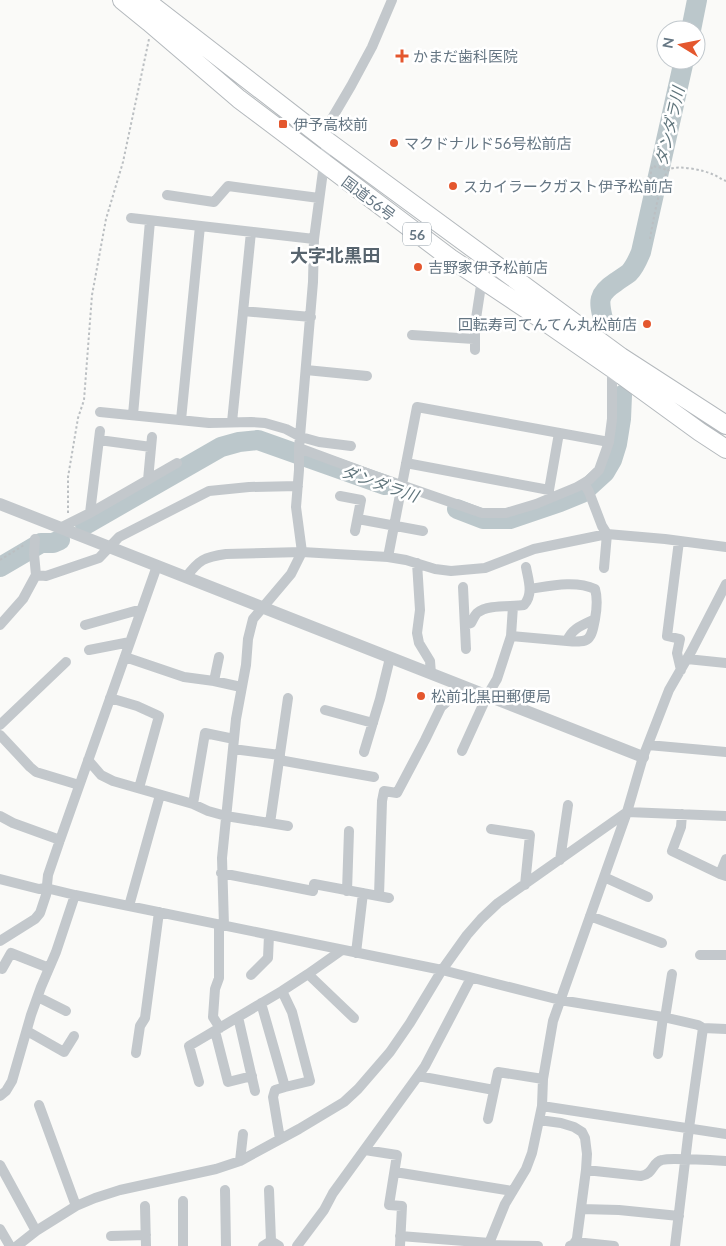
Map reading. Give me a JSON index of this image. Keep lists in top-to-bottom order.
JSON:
{
  "streets": {
    "highway": ["国道56号", "56"]
  },
  "districts": ["大字北黒田"],
  "water": ["ダンダラ川"],
  "places": {
    "health": ["かまだ歯科医院"],
    "transit": ["伊予高校前"],
    "other": [
      "マクドナルド56号松前店",
      "スカイラークガスト伊予松前店",
      "吉野家伊予松前店",
      "回転寿司てんてん丸松前店",
      "松前北黒田郵便局"
    ]
  },
  "north": "left"
}
